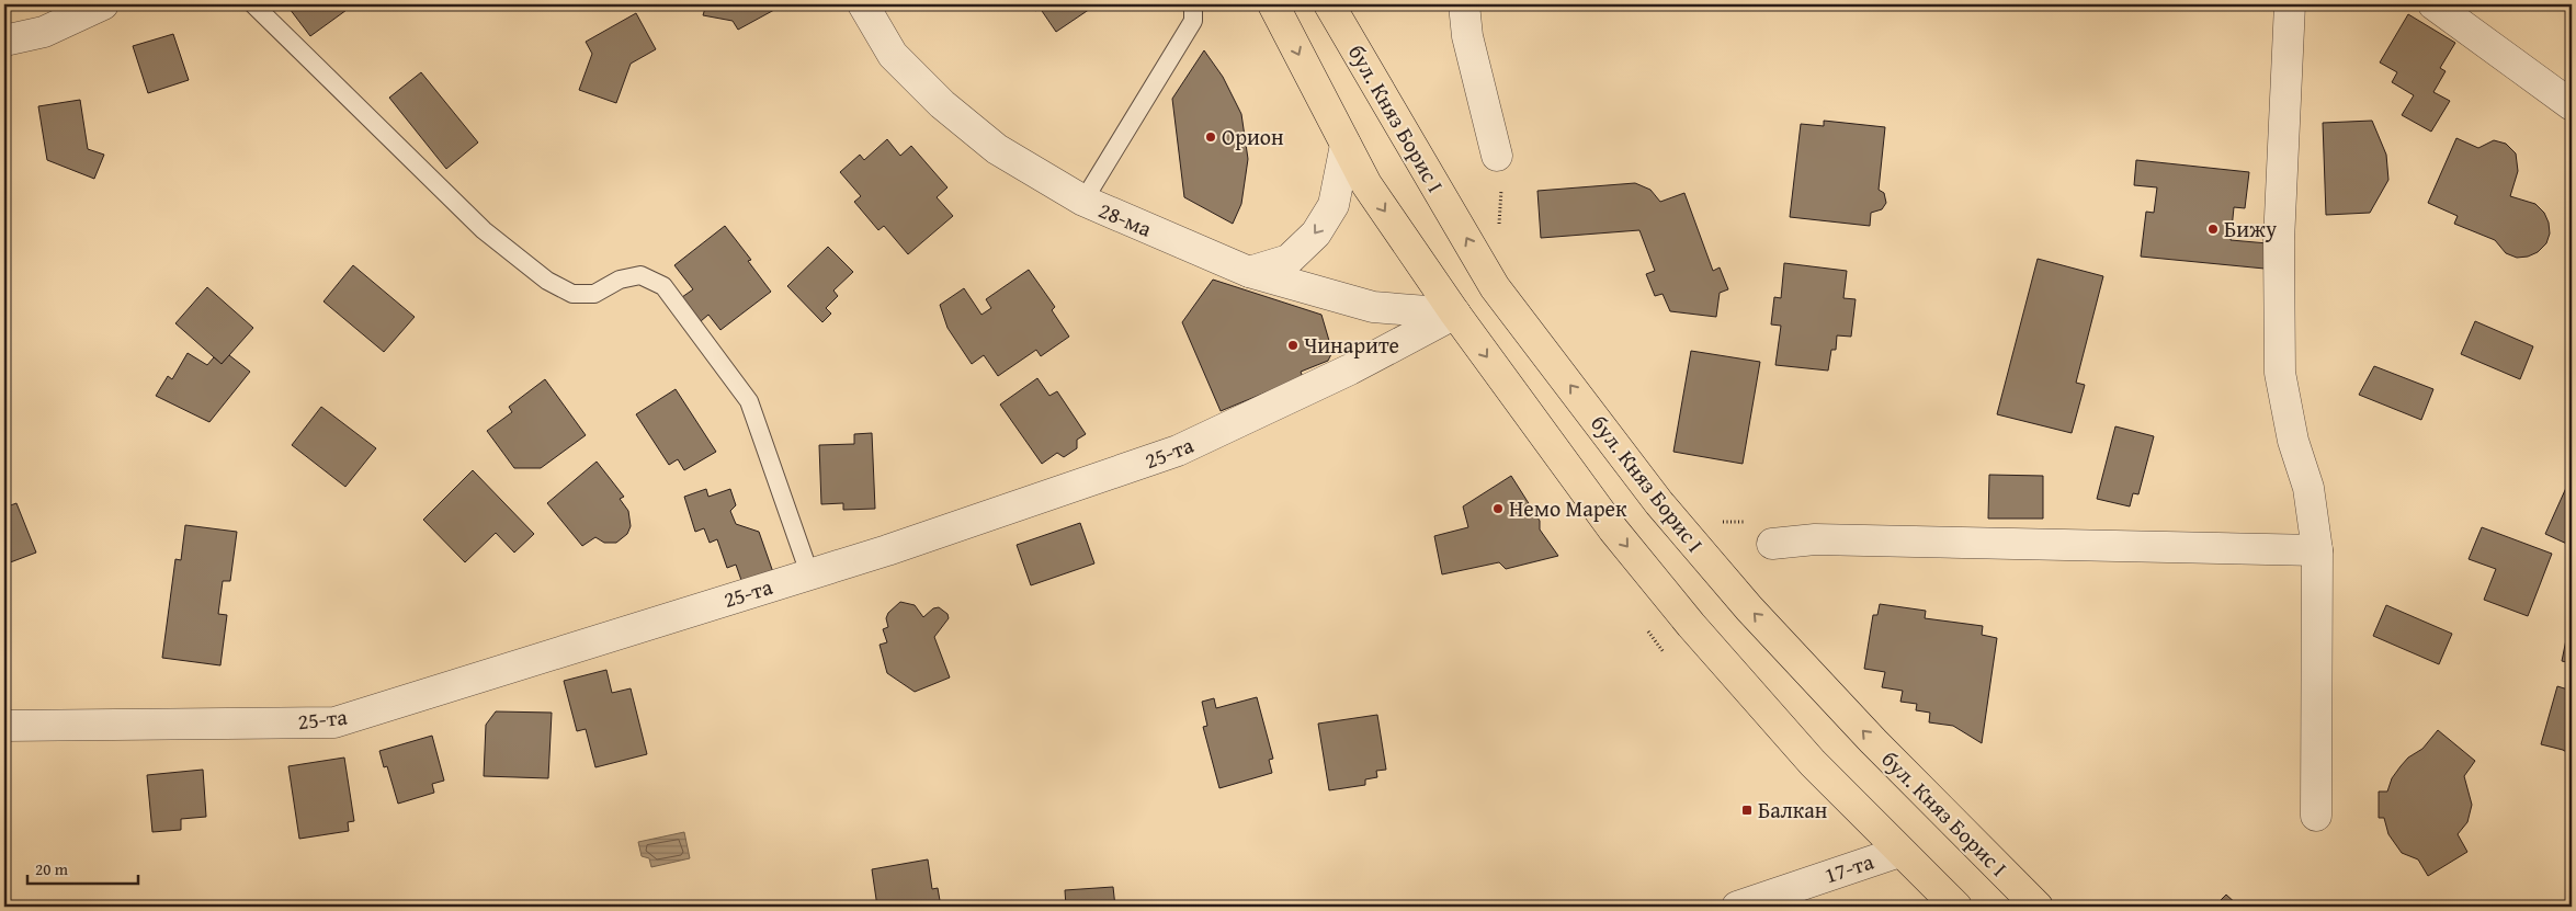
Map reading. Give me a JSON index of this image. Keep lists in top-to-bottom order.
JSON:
{
  "streets": {
    "highway": ["бул. Княз Борис I"],
    "street": ["28-ма", "25-та", "17-та"]
  },
  "crossings": [
    ["28-ма", "25-та"]
  ],
  "places": {
    "other": [
      "Орион",
      "Бижу",
      "Чинарите",
      "Немо Марек"
    ],
    "transit": ["Балкан"]
  },
  "scale_bar": "20 m"
}
